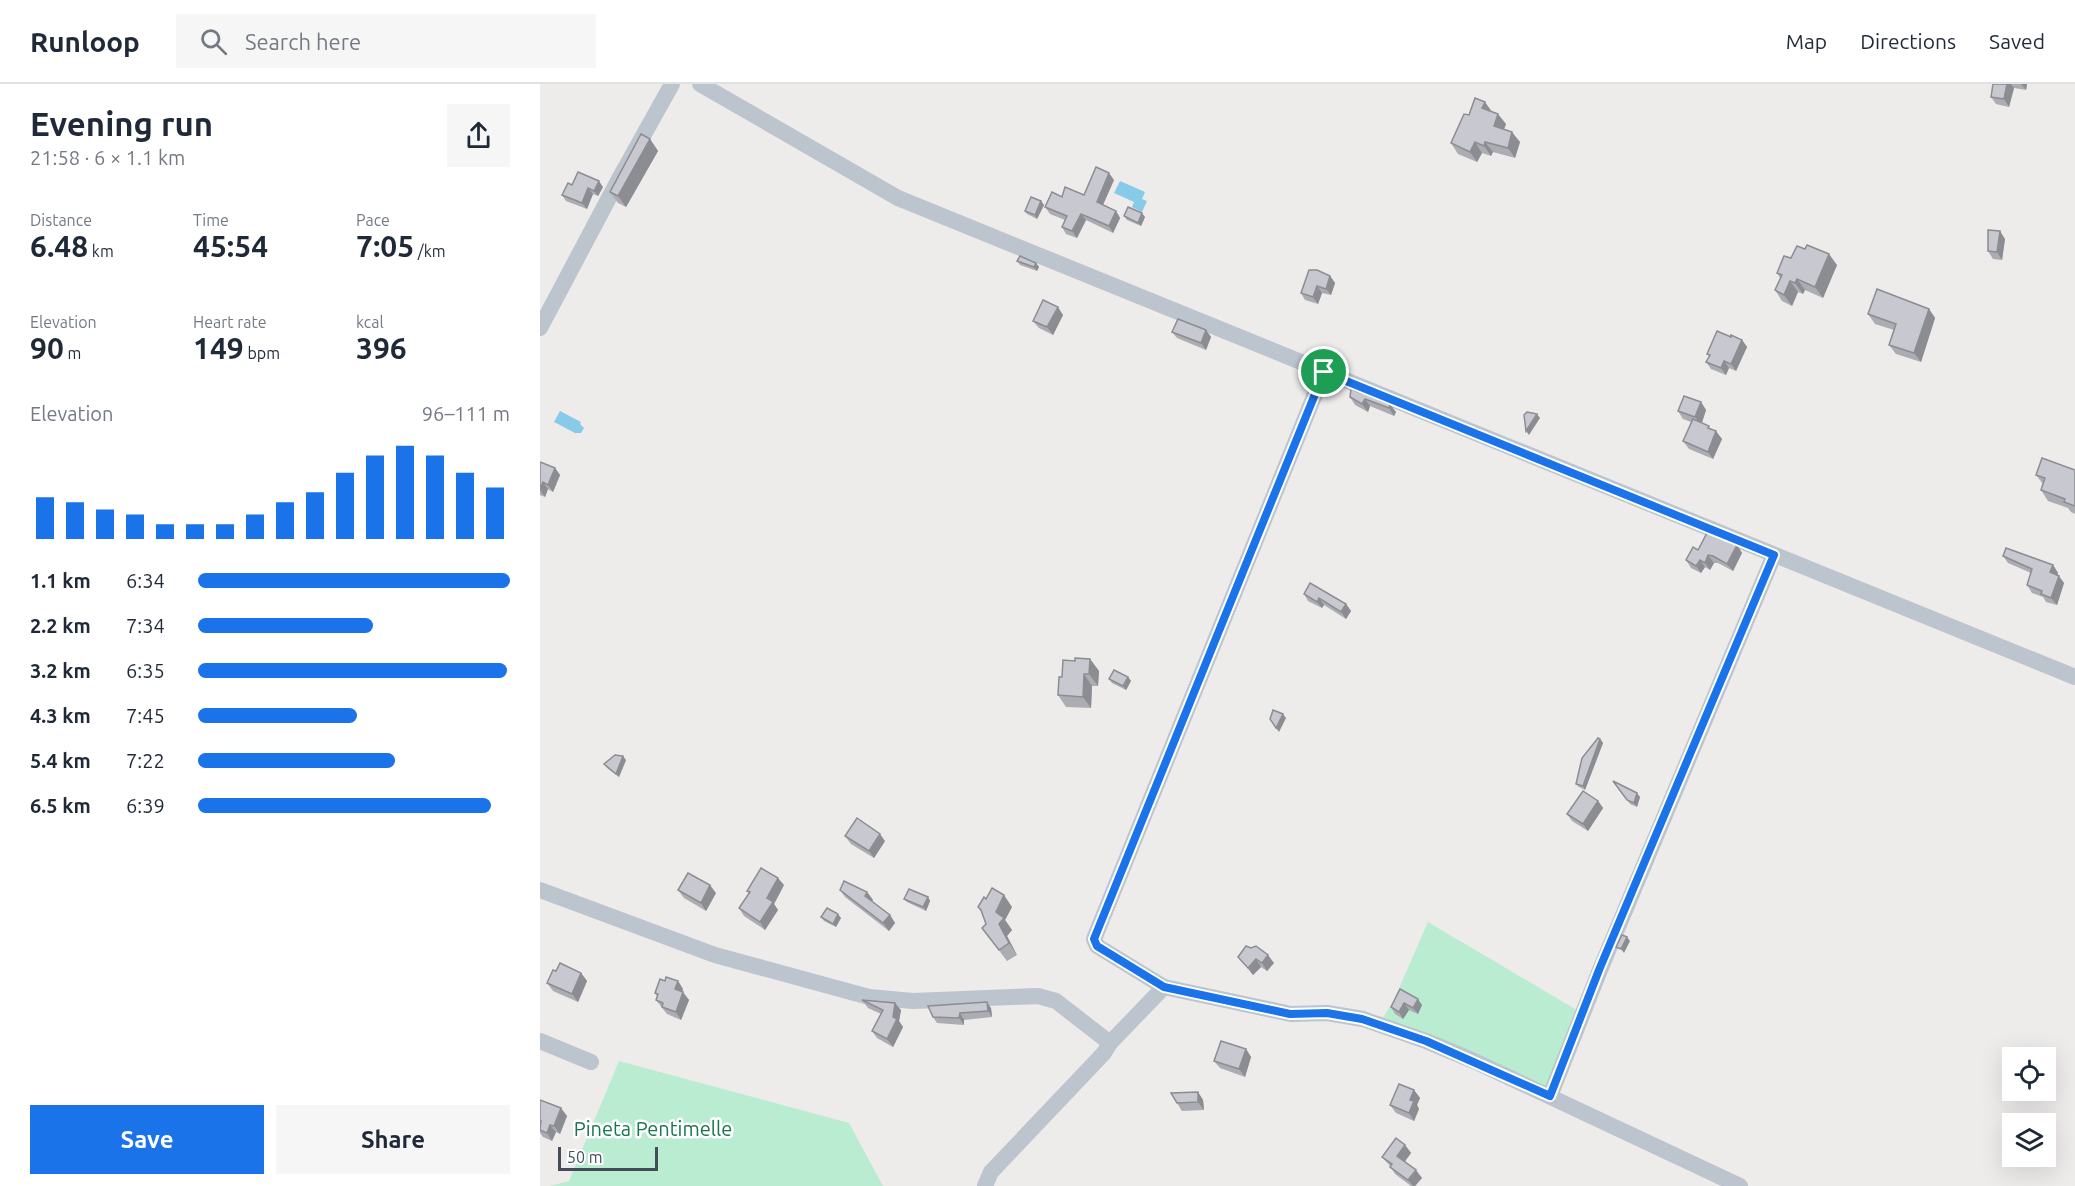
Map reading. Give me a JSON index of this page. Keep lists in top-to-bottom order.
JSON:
{
  "parks": ["Pineta Pentimelle"],
  "scale_bar": "50 m",
  "page": {
    "header": "Runloop",
    "search": "Search here",
    "nav": ["Map", "Directions", "Saved"],
    "heading": ["Evening run", "21:58 · 6 × 1.1 km"],
    "stats": [
      ["Distance", "6.48 km"],
      ["Time", "45:54"],
      ["Pace", "7:05 /km"],
      ["Elevation", "90 m"],
      ["Heart rate", "149 bpm"],
      ["kcal", "396"]
    ],
    "chart": ["Elevation", "96–111 m"],
    "list": [
      {
        "name": "1.1 km",
        "note": "6:34"
      },
      {
        "name": "2.2 km",
        "note": "7:34"
      },
      {
        "name": "3.2 km",
        "note": "6:35"
      },
      {
        "name": "4.3 km",
        "note": "7:45"
      },
      {
        "name": "5.4 km",
        "note": "7:22"
      },
      {
        "name": "6.5 km",
        "note": "6:39"
      }
    ],
    "buttons": ["Save", "Share"],
    "scale": "50 m"
  }
}
